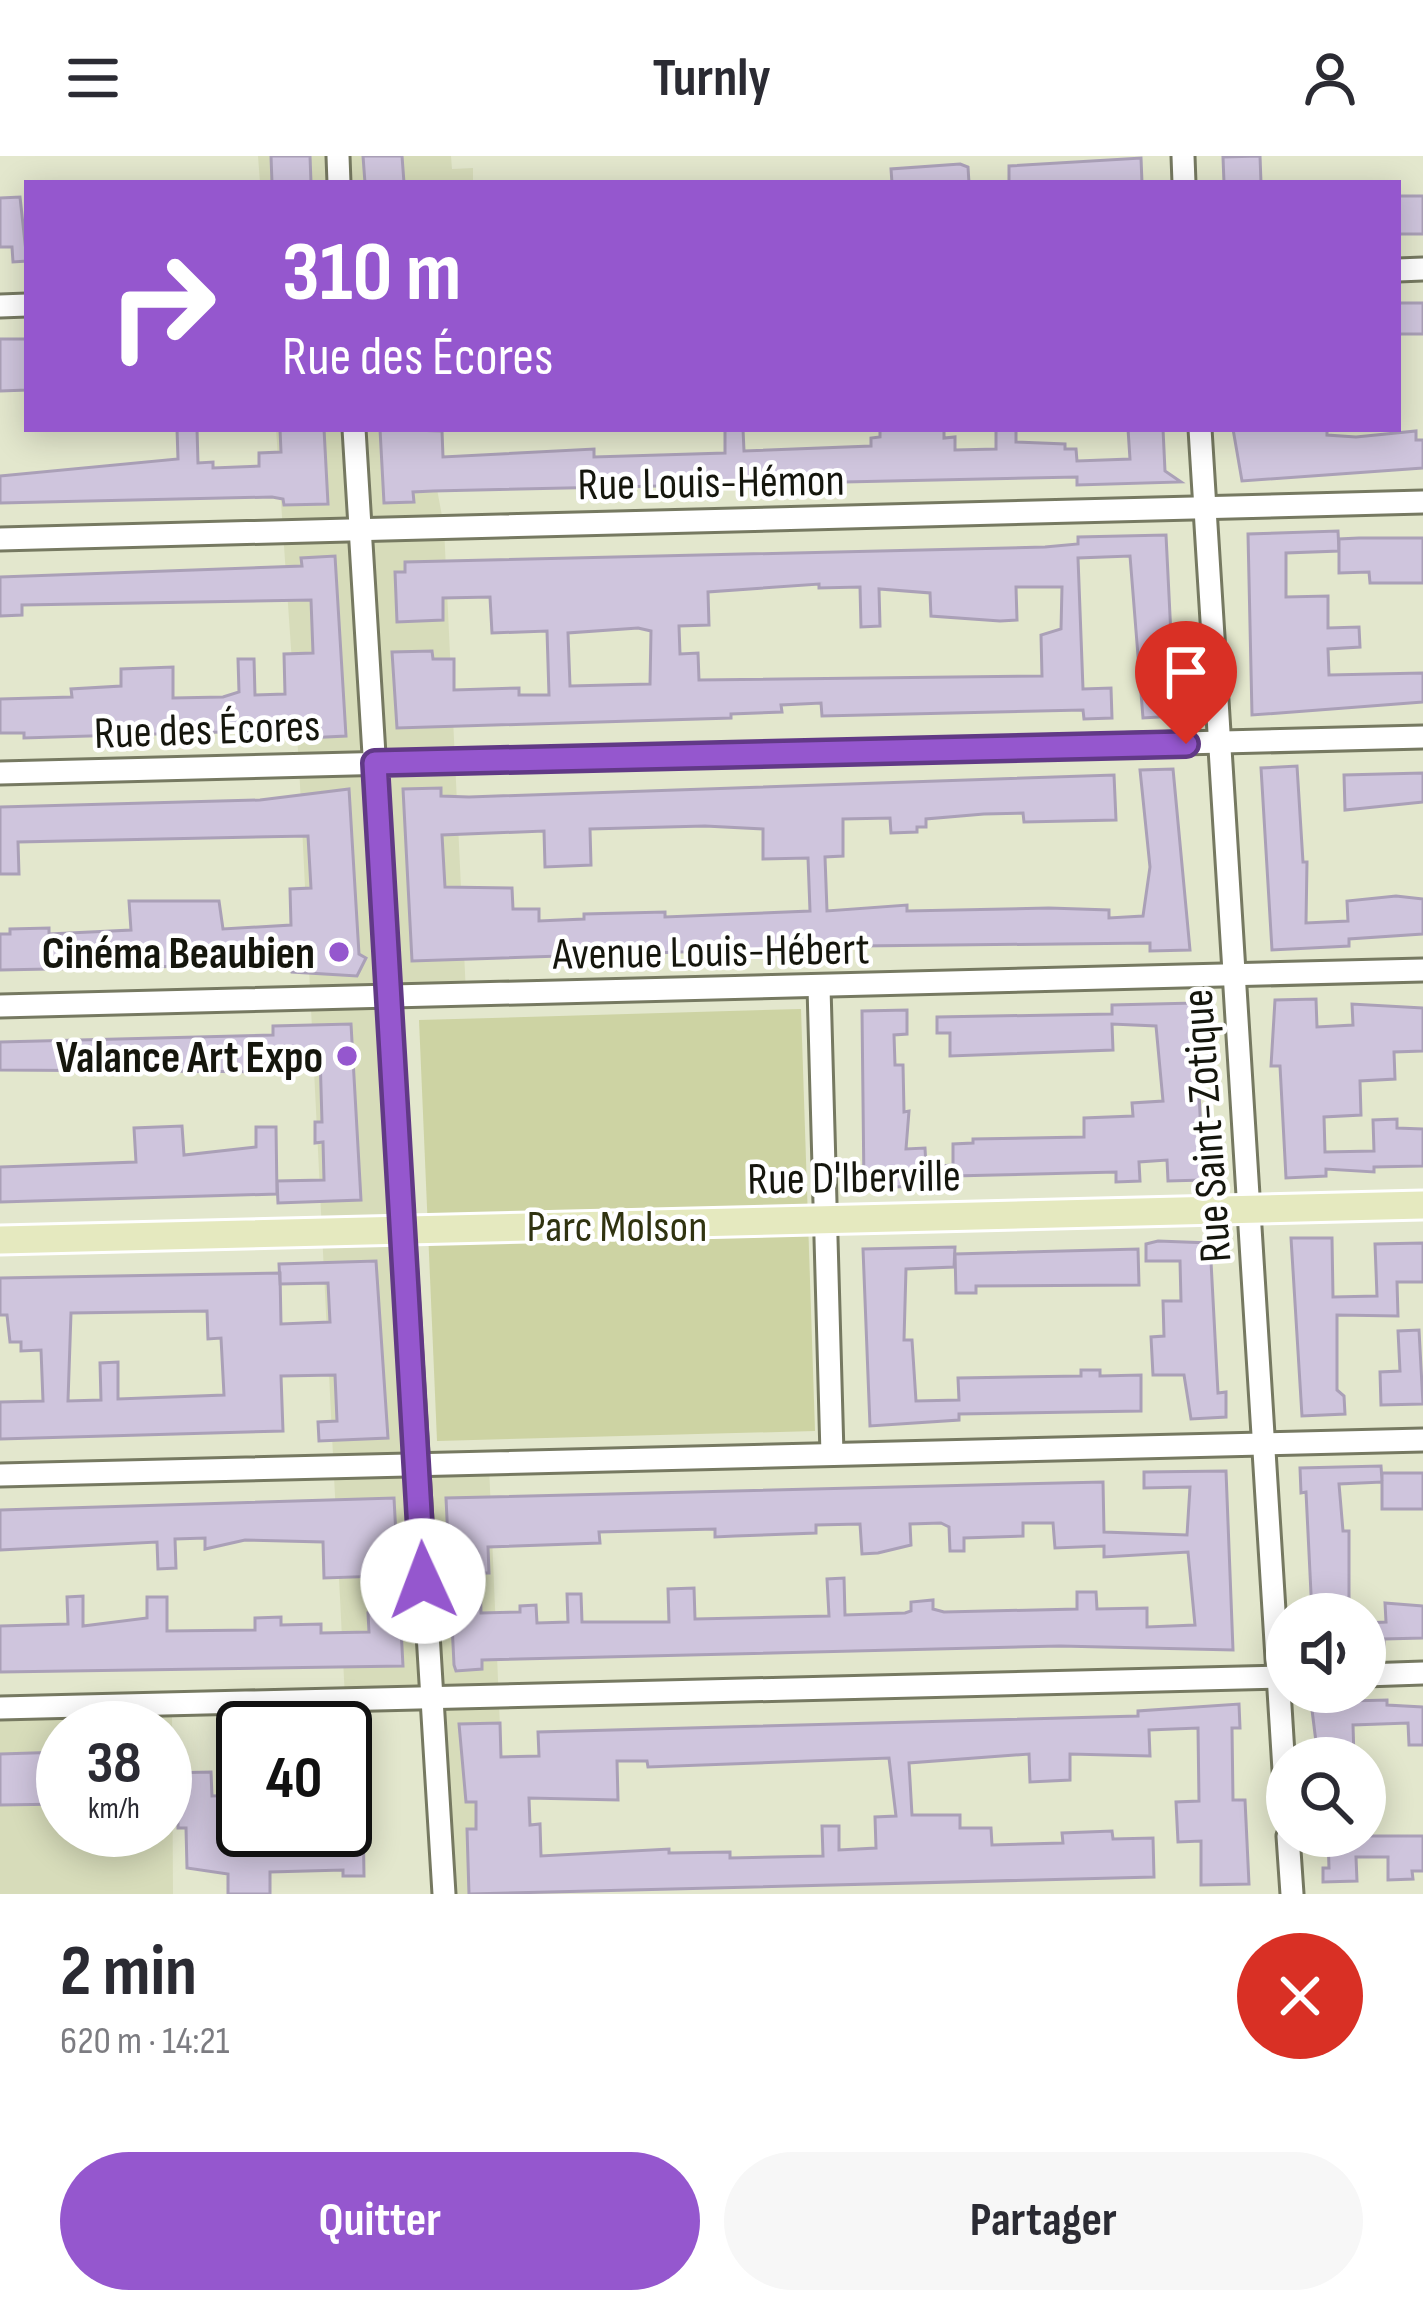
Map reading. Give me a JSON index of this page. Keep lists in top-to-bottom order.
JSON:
{
  "streets": {
    "main road": ["Rue D'Iberville"],
    "street": [
      "Rue Louis-Hémon",
      "Rue des Écores",
      "Avenue Louis-Hébert",
      "Rue Saint-Zotique"
    ]
  },
  "crossings": [
    ["Rue Louis-Hémon", "Rue Saint-Zotique"],
    ["Rue des Écores", "Rue Saint-Zotique"],
    ["Avenue Louis-Hébert", "Rue Saint-Zotique"],
    ["Rue Saint-Zotique", "Rue D'Iberville"]
  ],
  "parks": ["Parc Molson"],
  "places": ["Cinéma Beaubien", "Valance Art Expo"],
  "page": {
    "header": "Turnly",
    "turn": ["310 m", "Rue des Écores"],
    "speed": "38 km/h",
    "limit": "40",
    "heading": ["2 min", "620 m · 14:21"],
    "buttons": ["Quitter", "Partager"]
  }
}
